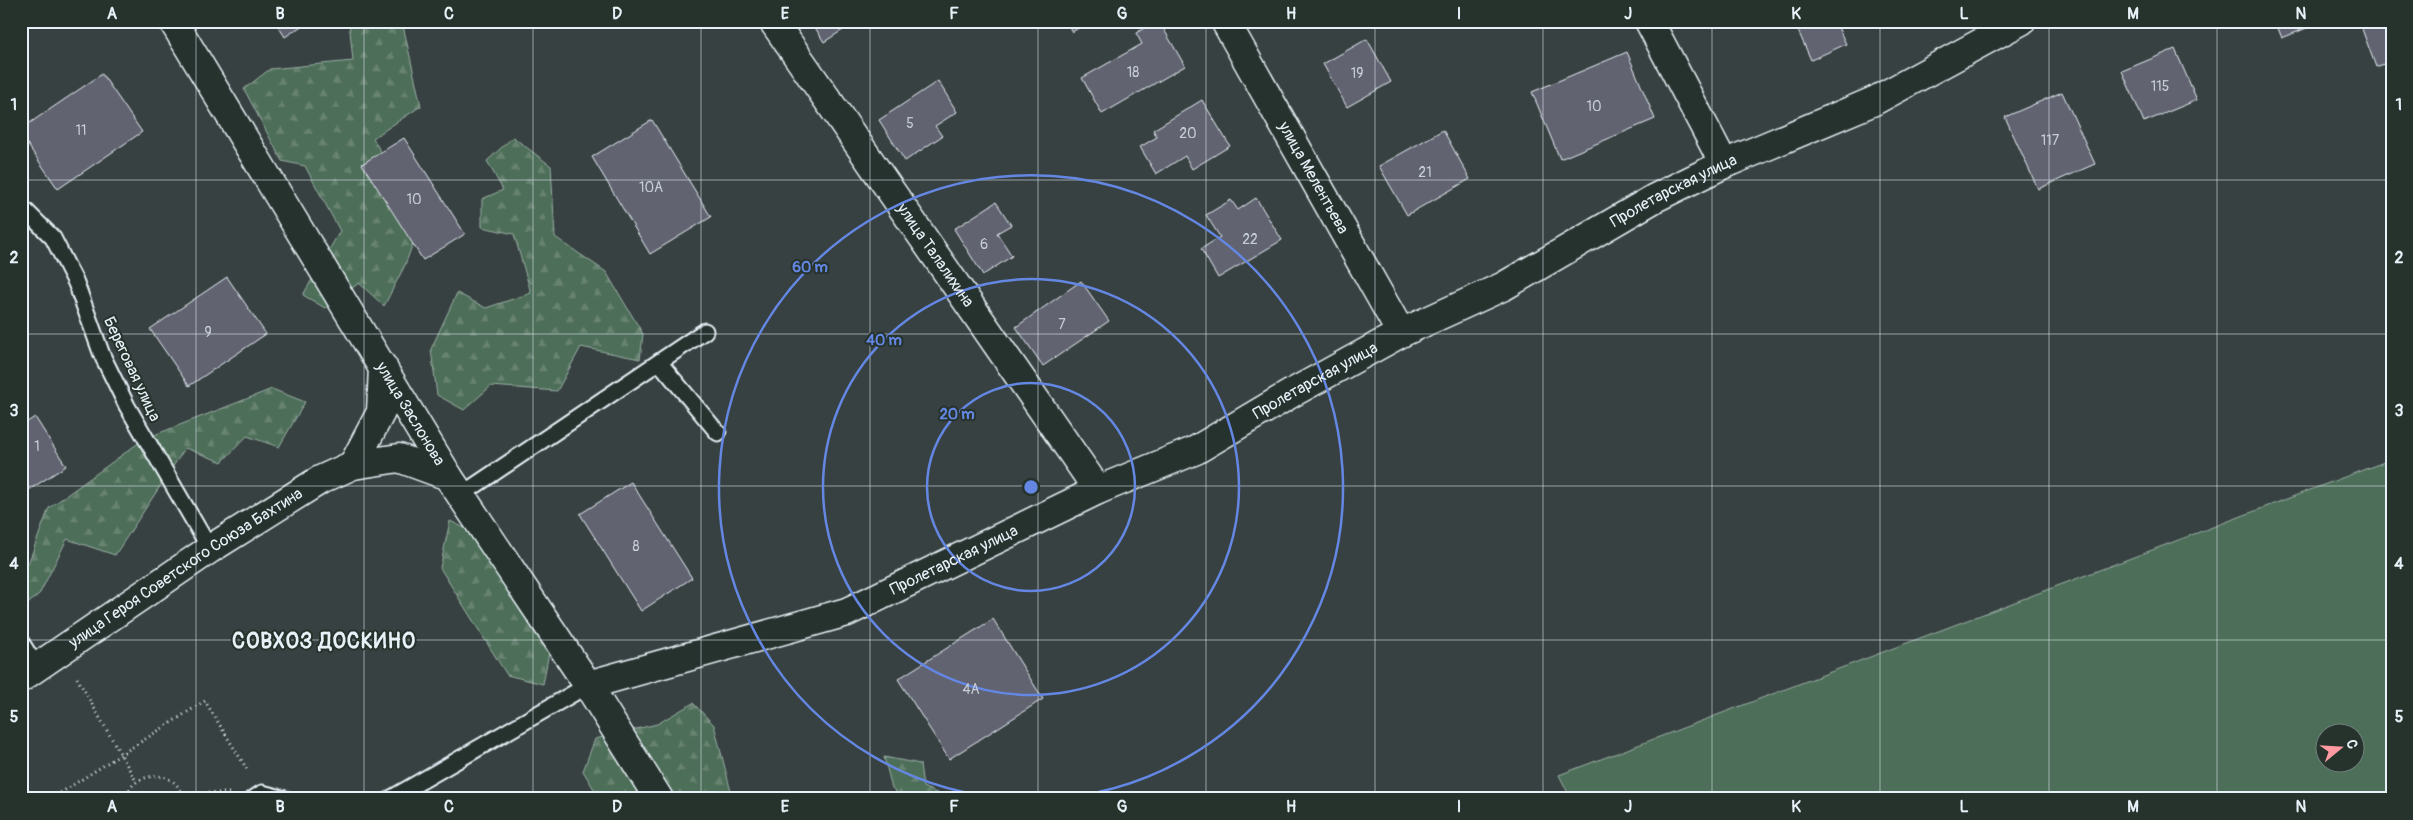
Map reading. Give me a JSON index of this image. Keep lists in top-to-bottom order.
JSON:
{
  "streets": {
    "street": [
      "улица Мелентьева",
      "Пролетарская улица",
      "улица Талалихина",
      "улица Заслонова",
      "улица Героя Советского Союза Бахтина"
    ],
    "lane": ["Береговая улица"]
  },
  "crossings": [
    ["улица Мелентьева", "Пролетарская улица"],
    ["Пролетарская улица", "улица Талалихина"],
    ["Пролетарская улица", "улица Заслонова"],
    ["Береговая улица", "улица Героя Советского Союза Бахтина"],
    ["улица Заслонова", "улица Героя Советского Союза Бахтина"]
  ],
  "districts": ["СОВХОЗ ДОСКИНО"],
  "house_numbers": [
    "18",
    "19",
    "115",
    "10",
    "5",
    "11",
    "20",
    "117",
    "21",
    "10А",
    "10",
    "22",
    "6",
    "7",
    "9",
    "1",
    "8",
    "4А"
  ],
  "north": "right",
  "grid": {
    "columns": [
      "A",
      "B",
      "C",
      "D",
      "E",
      "F",
      "G",
      "H",
      "I",
      "J",
      "K",
      "L",
      "M",
      "N"
    ],
    "rows": [
      "1",
      "2",
      "3",
      "4",
      "5"
    ]
  },
  "rings": ["60 m", "40 m", "20 m"]
}
